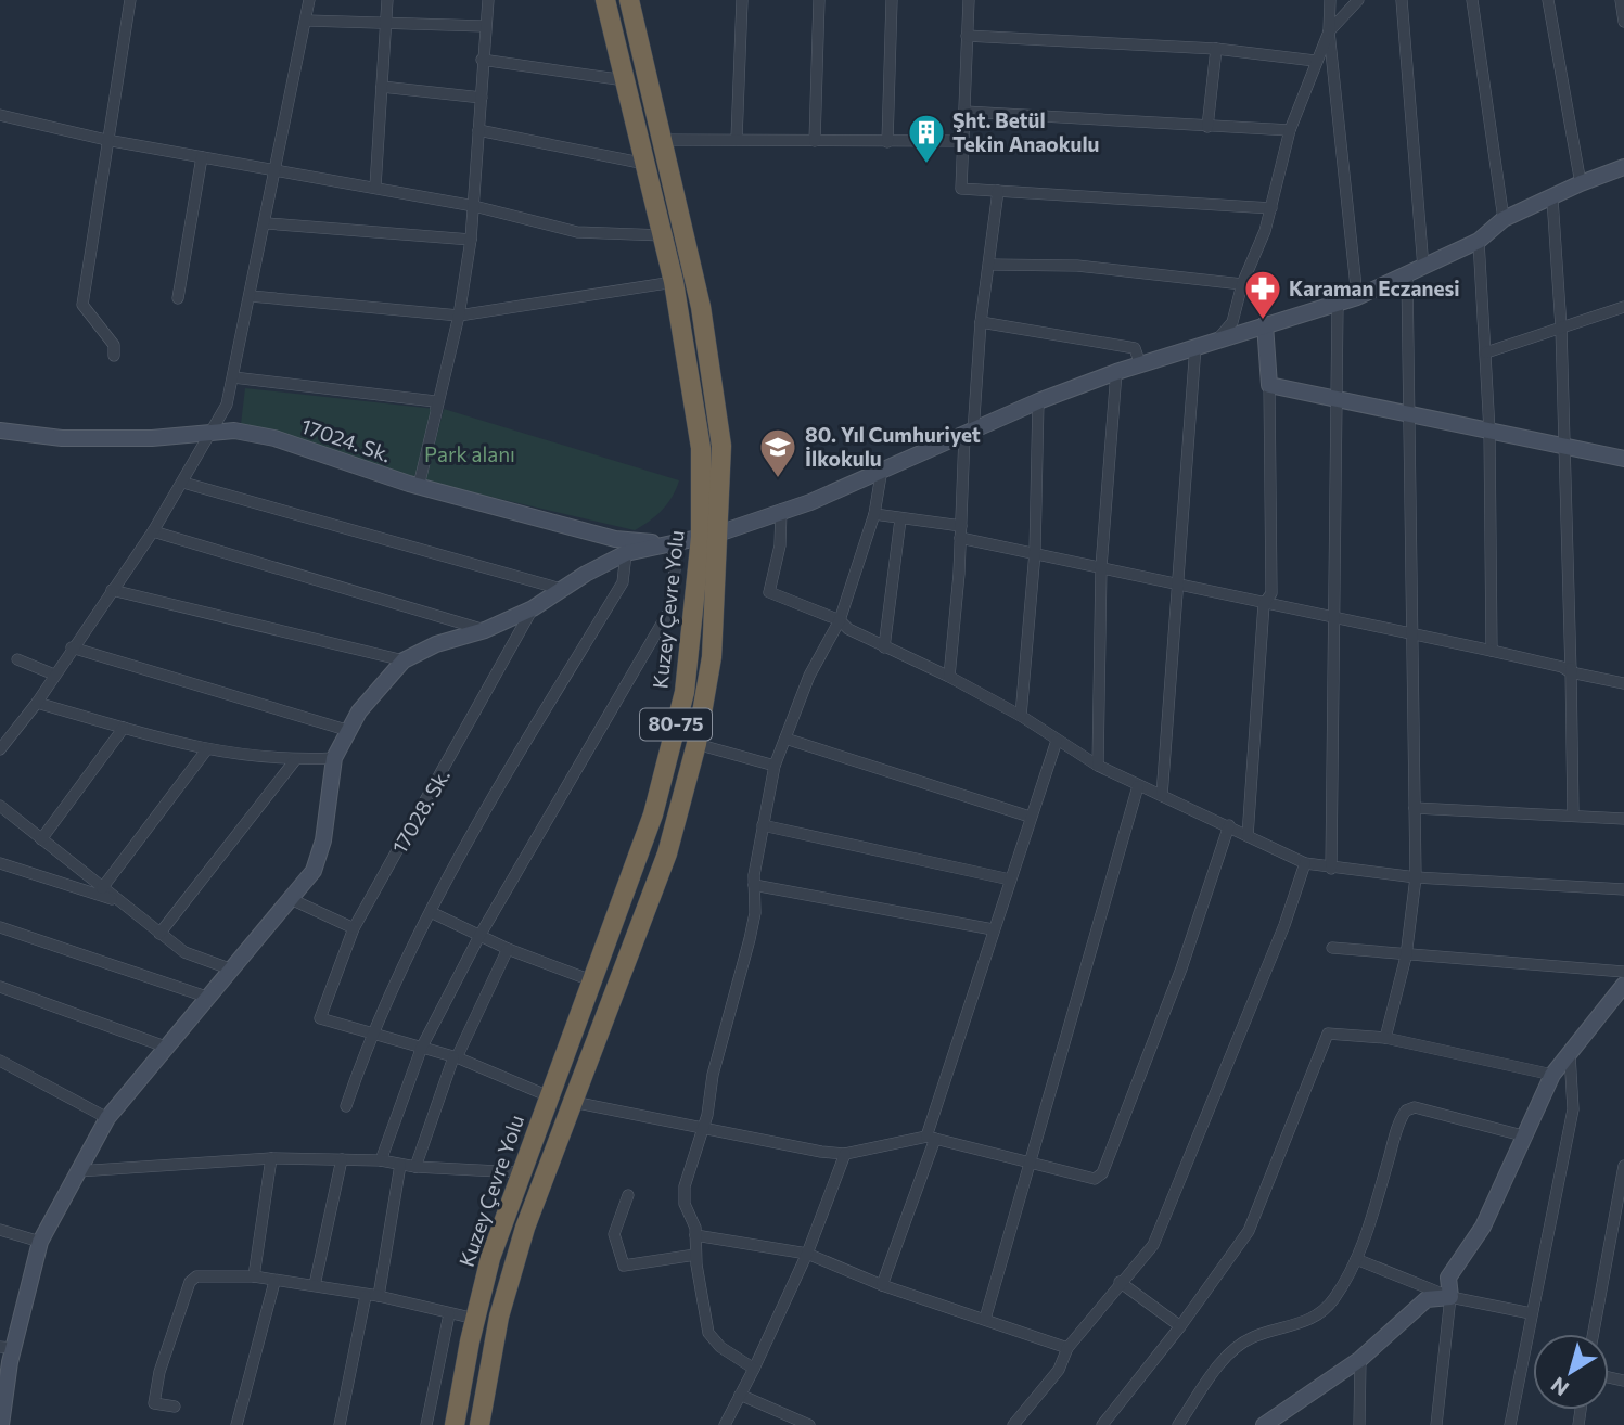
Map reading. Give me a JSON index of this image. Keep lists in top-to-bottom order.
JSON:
{
  "streets": {
    "highway": ["Kuzey Çevre Yolu", "80-75"],
    "street": ["17024. Sk.", "17028. Sk."]
  },
  "parks": ["Park alanı"],
  "places": {
    "building": ["Şht. Betül Tekin Anaokulu"],
    "pharmacy": ["Karaman Eczanesi"],
    "school or university": ["80. Yıl Cumhuriyet İlkokulu"]
  },
  "north": "bottom left"
}
